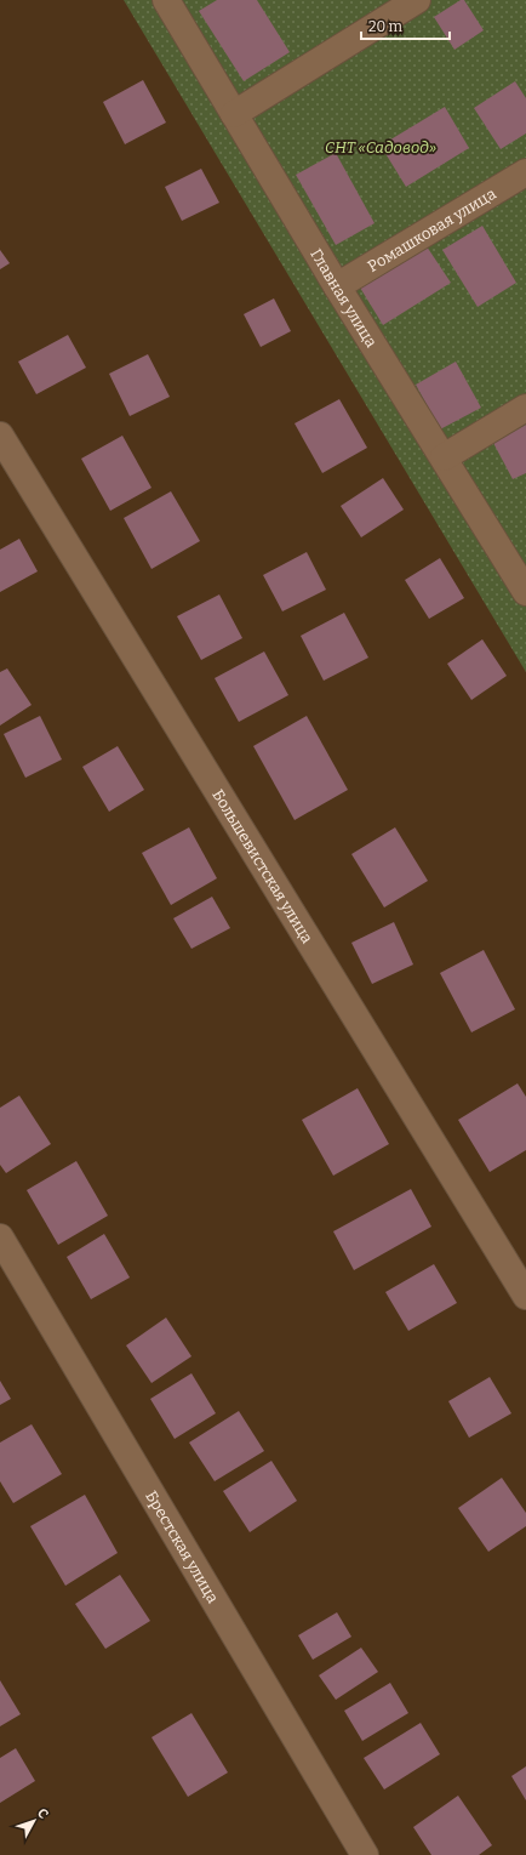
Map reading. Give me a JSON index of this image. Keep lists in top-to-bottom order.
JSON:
{
  "streets": {
    "street": [
      "Ромашковая улица",
      "Главная улица",
      "Большевистская улица",
      "Брестская улица"
    ]
  },
  "crossings": [
    ["Ромашковая улица", "Главная улица"]
  ],
  "parks": ["СНТ «Садовод»"],
  "scale_bar": "20 m",
  "north": "top right"
}
